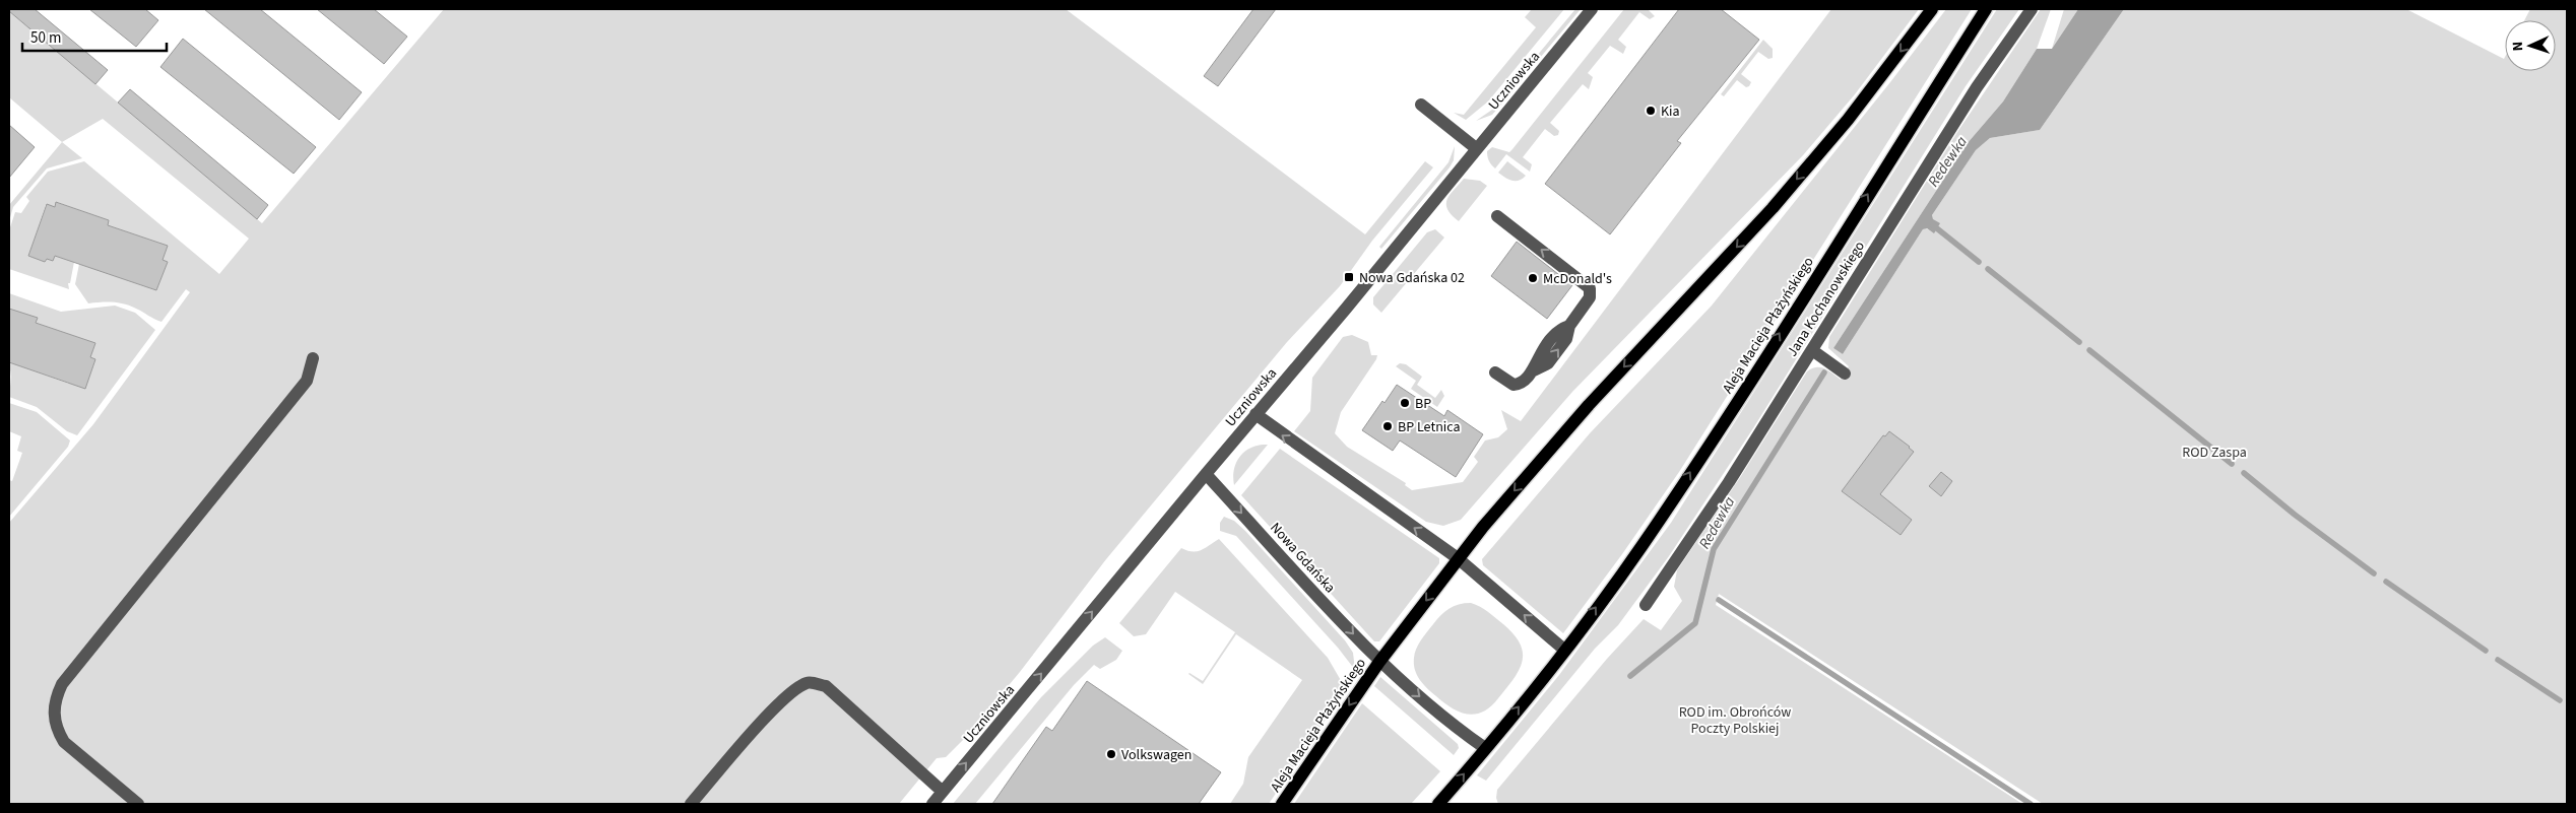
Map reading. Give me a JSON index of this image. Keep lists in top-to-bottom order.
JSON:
{
  "streets": {
    "main road": ["Aleja Macieja Płażyńskiego"],
    "street": ["Uczniowska", "Jana Kochanowskiego", "Nowa Gdańska"]
  },
  "crossings": [
    ["Uczniowska", "Nowa Gdańska"],
    ["Aleja Macieja Płażyńskiego", "Nowa Gdańska"]
  ],
  "one_way": ["Uczniowska"],
  "water": ["Redewka"],
  "parks": ["ROD Zaspa", "ROD im. Obrońców Poczty Polskiej"],
  "places": {
    "other": [
      "Kia",
      "McDonald's",
      "BP",
      "BP Letnica",
      "Volkswagen"
    ],
    "transit": ["Nowa Gdańska 02"]
  },
  "scale_bar": "50 m",
  "north": "left"
}
